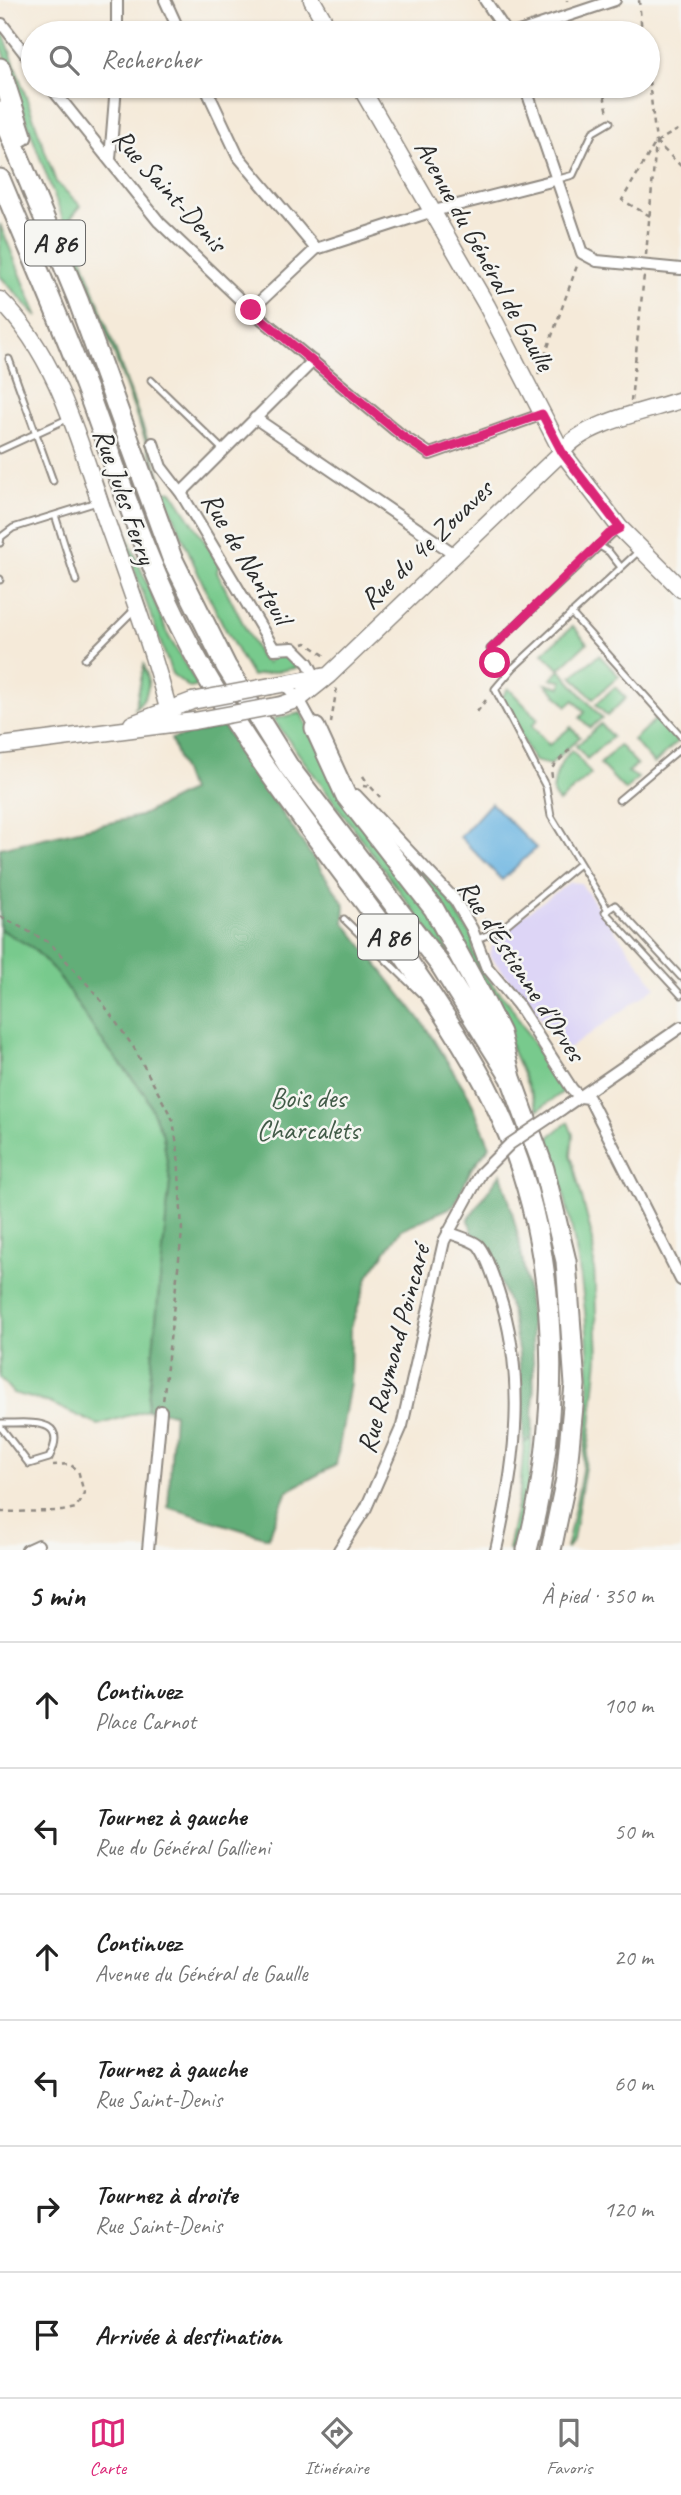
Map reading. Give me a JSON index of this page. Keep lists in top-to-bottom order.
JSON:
{
  "streets": {
    "highway": ["A 86"],
    "main road": ["Avenue du Général de Gaulle", "Rue Jules Ferry", "Rue du 4e Zouaves"],
    "street": [
      "Rue Saint-Denis",
      "Rue de Nanteuil",
      "Rue d'Estienne d'Orves",
      "Rue Raymond Poincaré"
    ]
  },
  "crossings": [
    ["Rue Saint-Denis", "Avenue du Général de Gaulle"],
    ["Rue Saint-Denis", "Rue de Nanteuil"],
    ["Avenue du Général de Gaulle", "Rue du 4e Zouaves"],
    ["Rue Jules Ferry", "Rue du 4e Zouaves"],
    ["Rue du 4e Zouaves", "Rue de Nanteuil"],
    ["Rue du 4e Zouaves", "Rue d'Estienne d'Orves"],
    ["Rue d'Estienne d'Orves", "Rue Raymond Poincaré"]
  ],
  "parks": ["Bois des Charcalets"],
  "page": {
    "search": "Rechercher",
    "heading": ["5 min", "À pied · 350 m"],
    "list": [
      ["Continuez", "Place Carnot", "100 m"],
      ["Tournez à gauche", "Rue du Général Gallieni", "50 m"],
      ["Continuez", "Avenue du Général de Gaulle", "20 m"],
      ["Tournez à gauche", "Rue Saint-Denis", "60 m"],
      ["Tournez à droite", "Rue Saint-Denis", "120 m"],
      "Arrivée à destination"
    ],
    "nav": ["Carte", "Itinéraire", "Favoris"]
  }
}
